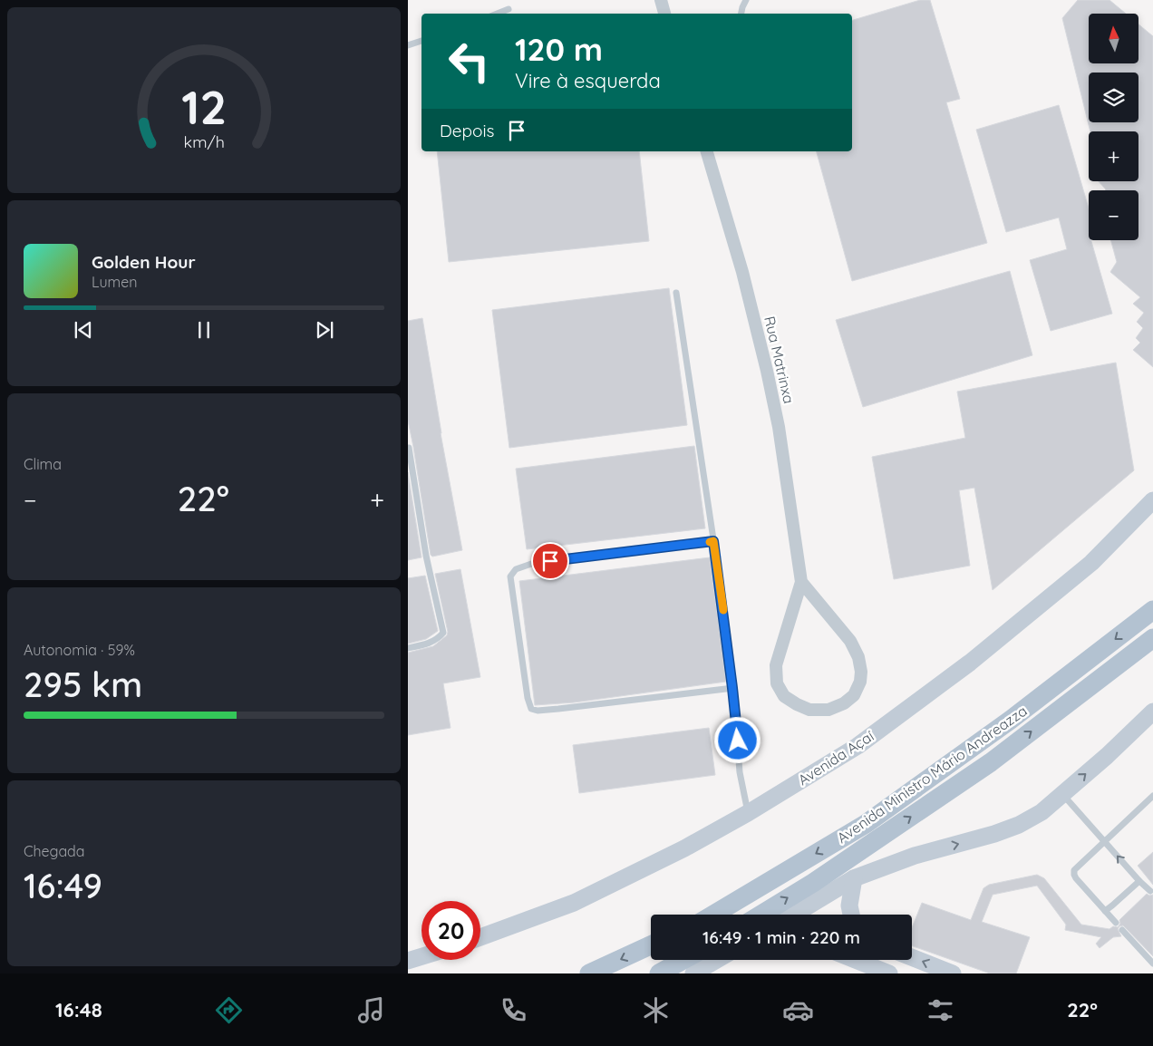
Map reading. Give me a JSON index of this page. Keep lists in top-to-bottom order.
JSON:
{
  "streets": {
    "main road": ["Avenida Ministro Mário Andreazza"],
    "street": ["Rua Matrinxa", "Avenida Açaí"]
  },
  "north": "top",
  "page": {
    "map_buttons": ["+", "−"],
    "turn": ["120 m", "Vire à esquerda"],
    "then": "Depois",
    "song": ["Golden Hour", "Lumen"],
    "tile": [
      "Clima",
      ["Autonomia · 59%", "295 km"],
      ["Chegada", "16:49"]
    ],
    "heat": ["−", "22°", "+"],
    "limit": "20",
    "trip": "16:49 · 1 min · 220 m",
    "tabs": ["16:48", "22°"],
    "gauge": ["12", "km/h"]
  }
}
